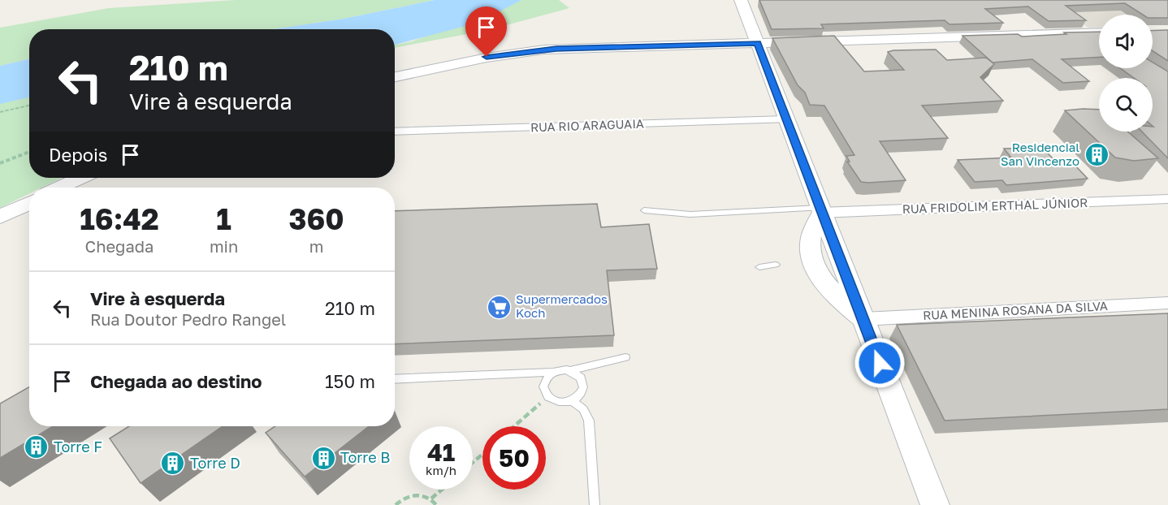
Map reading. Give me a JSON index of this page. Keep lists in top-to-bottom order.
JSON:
{
  "streets": {
    "street": ["RUA RIO ARAGUAIA", "RUA FRIDOLIM ERTHAL JÚNIOR", "RUA MENINA ROSANA DA SILVA"]
  },
  "places": {
    "building": [
      "Residencial San Vincenzo",
      "Torre F",
      "Torre B",
      "Torre D"
    ],
    "supermarket": ["Supermercados Koch"]
  },
  "page": {
    "turn": ["210 m", "Vire à esquerda"],
    "then": "Depois",
    "eta": [
      "16:42",
      "Chegada",
      "1",
      "min",
      "360",
      "m"
    ],
    "list": [
      {
        "name": "Vire à esquerda",
        "note": "Rua Doutor Pedro Rangel",
        "value": "210 m"
      },
      {
        "name": "Chegada ao destino",
        "value": "150 m"
      }
    ],
    "speed": "41 km/h",
    "limit": "50"
  }
}
